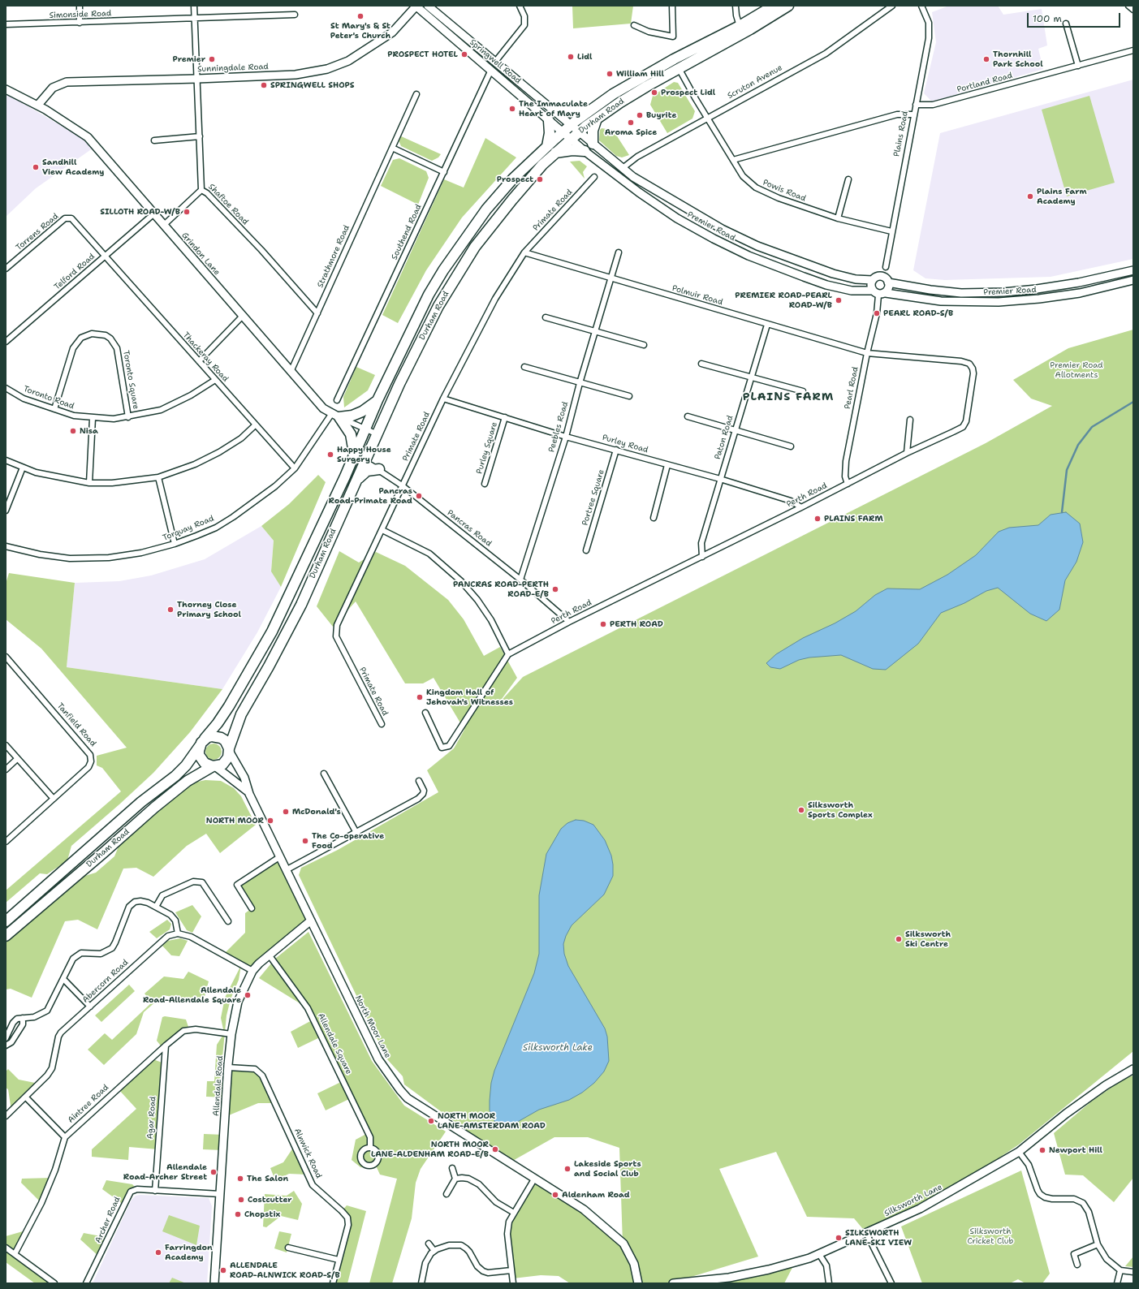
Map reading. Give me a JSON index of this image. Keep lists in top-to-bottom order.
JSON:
{
  "streets": {
    "highway": ["Durham Road"],
    "street": [
      "Simonside Road",
      "Springwell Road",
      "Sunningdale Road",
      "Scruton Avenue",
      "Portland Road",
      "Plains Road",
      "Powis Road",
      "Shaftoe Road",
      "Primate Road",
      "Premier Road",
      "Torrens Road",
      "Southend Road",
      "Grindon Lane",
      "Strathmore Road",
      "Telford Road",
      "Polmuir Road",
      "Thackeray Road",
      "Toronto Square",
      "Pearl Road",
      "Toronto Road",
      "Peebles Road",
      "Paton Road",
      "Purley Road",
      "Purley Square",
      "Perth Road",
      "Portree Square",
      "Torquay Road",
      "Pancras Road",
      "Tanfield Road",
      "Abercorn Road",
      "North Moor Lane",
      "Allendale Square",
      "Allendale Road",
      "Aintree Road",
      "Agar Road",
      "Alnwick Road",
      "Silksworth Lane",
      "Archer Road"
    ]
  },
  "crossings": [
    ["Simonside Road", "Shaftoe Road"],
    ["Springwell Road", "Sunningdale Road"],
    ["Springwell Road", "Durham Road"],
    ["Springwell Road", "Premier Road"],
    ["Springwell Road", "Southend Road"],
    ["Sunningdale Road", "Shaftoe Road"],
    ["Sunningdale Road", "Grindon Lane"],
    ["Scruton Avenue", "Powis Road"],
    ["Scruton Avenue", "Premier Road"],
    ["Portland Road", "Plains Road"],
    ["Durham Road", "Powis Road"],
    ["Durham Road", "Premier Road"],
    ["Durham Road", "Grindon Lane"],
    ["Durham Road", "Pancras Road"],
    ["Durham Road", "North Moor Lane"],
    ["Plains Road", "Powis Road"],
    ["Shaftoe Road", "Strathmore Road"],
    ["Primate Road", "Polmuir Road"],
    ["Primate Road", "Purley Road"],
    ["Primate Road", "Pancras Road"],
    ["Premier Road", "Pearl Road"],
    ["Torrens Road", "Telford Road"],
    ["Torrens Road", "Thackeray Road"],
    ["Grindon Lane", "Strathmore Road"],
    ["Grindon Lane", "Telford Road"],
    ["Grindon Lane", "Torquay Road"],
    ["Telford Road", "Thackeray Road"],
    ["Polmuir Road", "Pearl Road"],
    ["Polmuir Road", "Peebles Road"],
    ["Polmuir Road", "Paton Road"],
    ["Polmuir Road", "Perth Road"],
    ["Thackeray Road", "Toronto Road"],
    ["Thackeray Road", "Torquay Road"],
    ["Toronto Square", "Toronto Road"],
    ["Pearl Road", "Perth Road"],
    ["Peebles Road", "Purley Road"],
    ["Peebles Road", "Pancras Road"],
    ["Paton Road", "Purley Road"],
    ["Paton Road", "Perth Road"],
    ["Purley Road", "Purley Square"],
    ["Purley Road", "Perth Road"],
    ["Purley Road", "Portree Square"],
    ["Perth Road", "Pancras Road"],
    ["North Moor Lane", "Allendale Road"],
    ["Allendale Square", "Allendale Road"],
    ["Allendale Road", "Aintree Road"],
    ["Allendale Road", "Alnwick Road"],
    ["Allendale Road", "Archer Road"],
    ["Aintree Road", "Agar Road"],
    ["Agar Road", "Archer Road"]
  ],
  "districts": ["PLAINS FARM"],
  "water": ["Silksworth Lake"],
  "parks": ["Premier Road Allotments", "Silksworth Cricket Club"],
  "places": [
    "St Mary's & St Peter's Church",
    "PROSPECT HOTEL",
    "Lidl",
    "Premier",
    "Thornhill Park School",
    "William Hill",
    "SPRINGWELL SHOPS",
    "Prospect Lidl",
    "The Immaculate Heart of Mary",
    "Buyrite",
    "Aroma Spice",
    "Sandhill View Academy",
    "Prospect",
    "Plains Farm Academy",
    "SILLOTH ROAD-W/B",
    "PREMIER ROAD-PEARL ROAD-W/B",
    "PEARL ROAD-S/B",
    "Nisa",
    "Happy House Surgery",
    "Pancras Road-Primate Road",
    "PLAINS FARM",
    "PANCRAS ROAD-PERTH ROAD-E/B",
    "Thorney Close Primary School",
    "PERTH ROAD",
    "Kingdom Hall of Jehovah's Witnesses",
    "Silksworth Sports Complex",
    "McDonald's",
    "NORTH MOOR",
    "The Co-operative Food",
    "Silksworth Ski Centre",
    "Allendale Road-Allendale Square",
    "NORTH MOOR LANE-AMSTERDAM ROAD",
    "NORTH MOOR LANE-ALDENHAM ROAD-E/B",
    "Newport Hill",
    "Lakeside Sports and Social Club",
    "Allendale Road-Archer Street",
    "The Salon",
    "Aldenham Road",
    "Costcutter",
    "Chopstix",
    "SILKSWORTH LANE-SKI VIEW",
    "Farringdon Academy",
    "ALLENDALE ROAD-ALNWICK ROAD-S/B"
  ],
  "scale_bar": "100 m"
}
